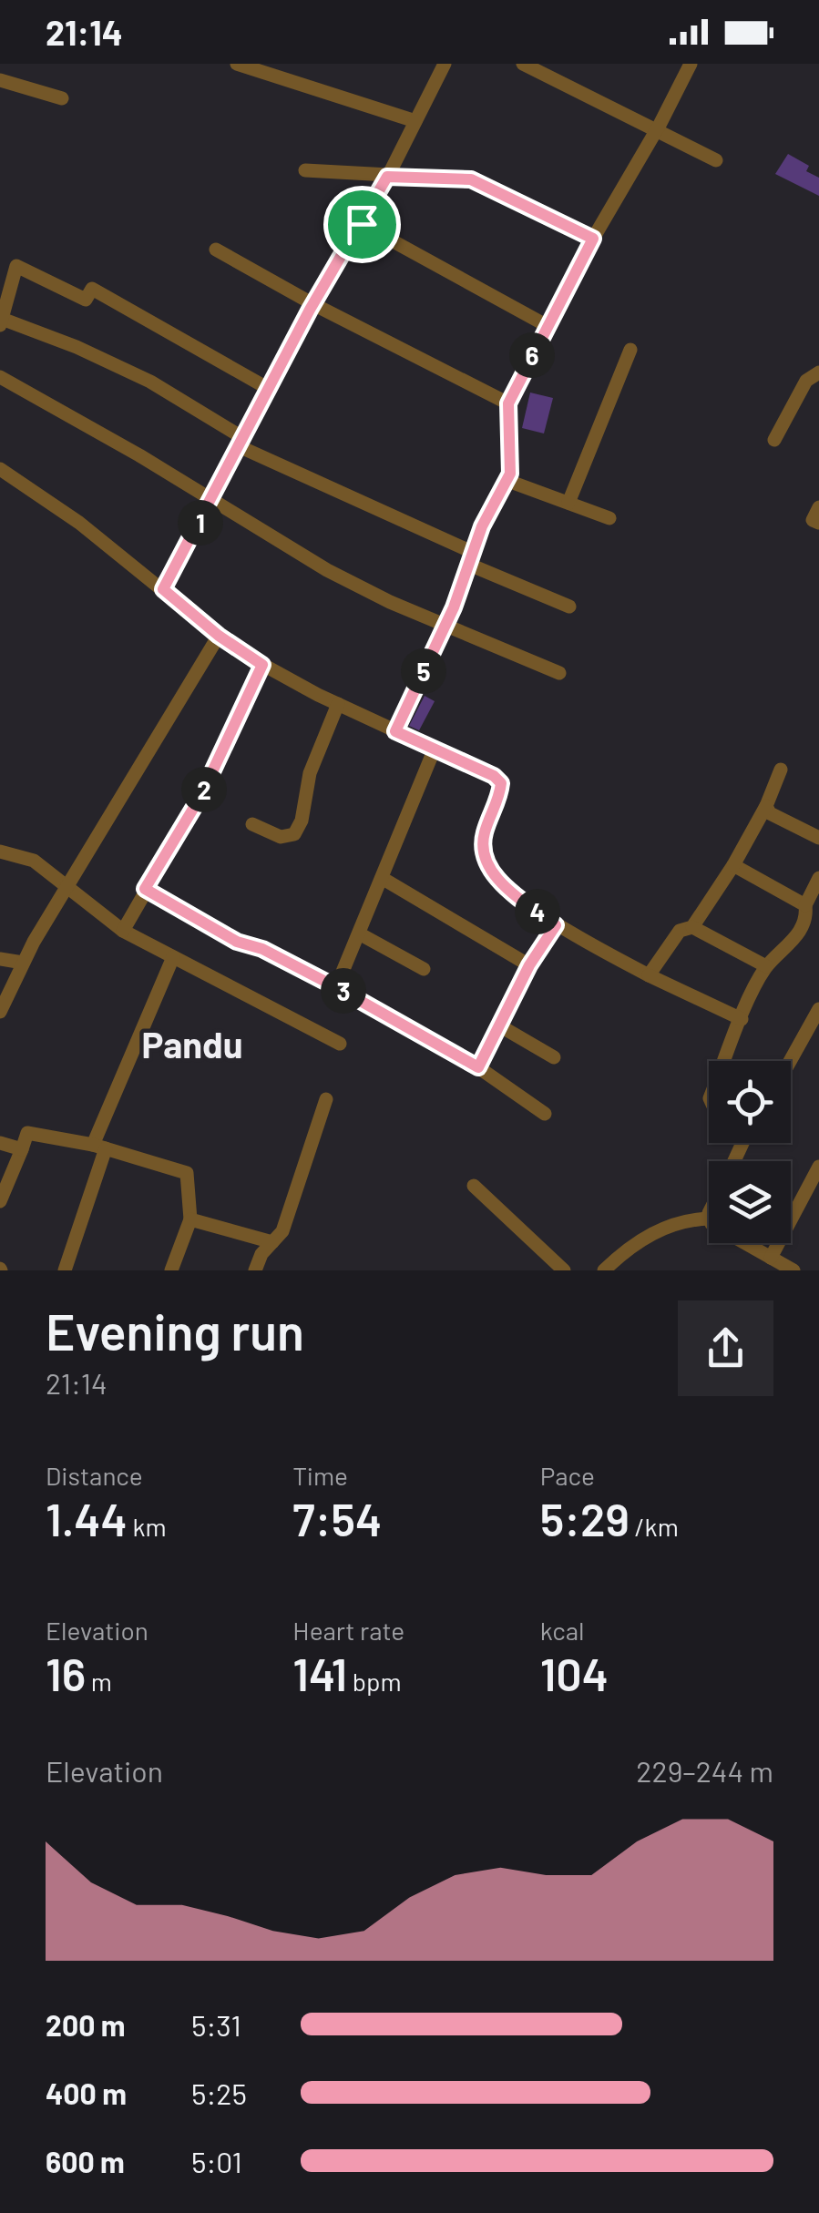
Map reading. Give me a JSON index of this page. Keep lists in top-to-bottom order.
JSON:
{
  "districts": ["Pandu"],
  "page": {
    "status": "21:14",
    "pins": [
      "6",
      "1",
      "5",
      "2",
      "4",
      "3"
    ],
    "heading": ["Evening run", "21:14"],
    "stats": [
      ["Distance", "1.44 km"],
      ["Time", "7:54"],
      ["Pace", "5:29 /km"],
      ["Elevation", "16 m"],
      ["Heart rate", "141 bpm"],
      ["kcal", "104"]
    ],
    "chart": ["Elevation", "229–244 m"],
    "list": [
      {
        "name": "200 m",
        "note": "5:31"
      },
      {
        "name": "400 m",
        "note": "5:25"
      },
      {
        "name": "600 m",
        "note": "5:01"
      }
    ]
  }
}
